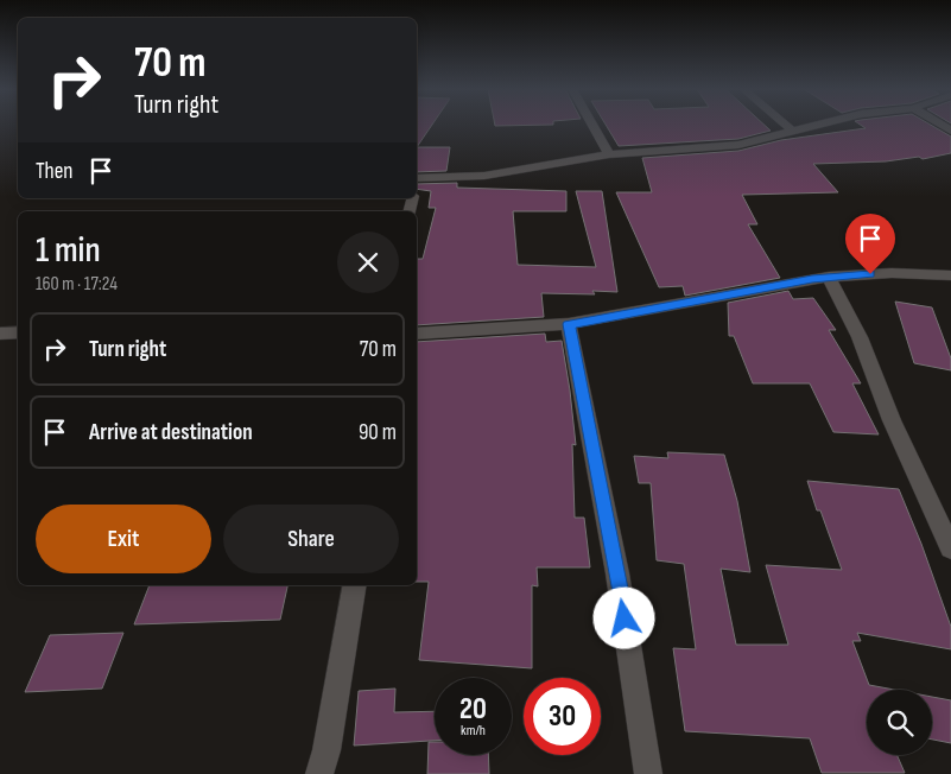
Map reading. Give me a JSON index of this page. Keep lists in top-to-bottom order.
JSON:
{
  "page": {
    "turn": ["70 m", "Turn right"],
    "then": "Then",
    "heading": ["1 min", "160 m · 17:24"],
    "list": [
      {
        "name": "Turn right",
        "value": "70 m"
      },
      {
        "name": "Arrive at destination",
        "value": "90 m"
      }
    ],
    "buttons": ["Exit", "Share"],
    "speed": "20 km/h",
    "limit": "30"
  }
}
